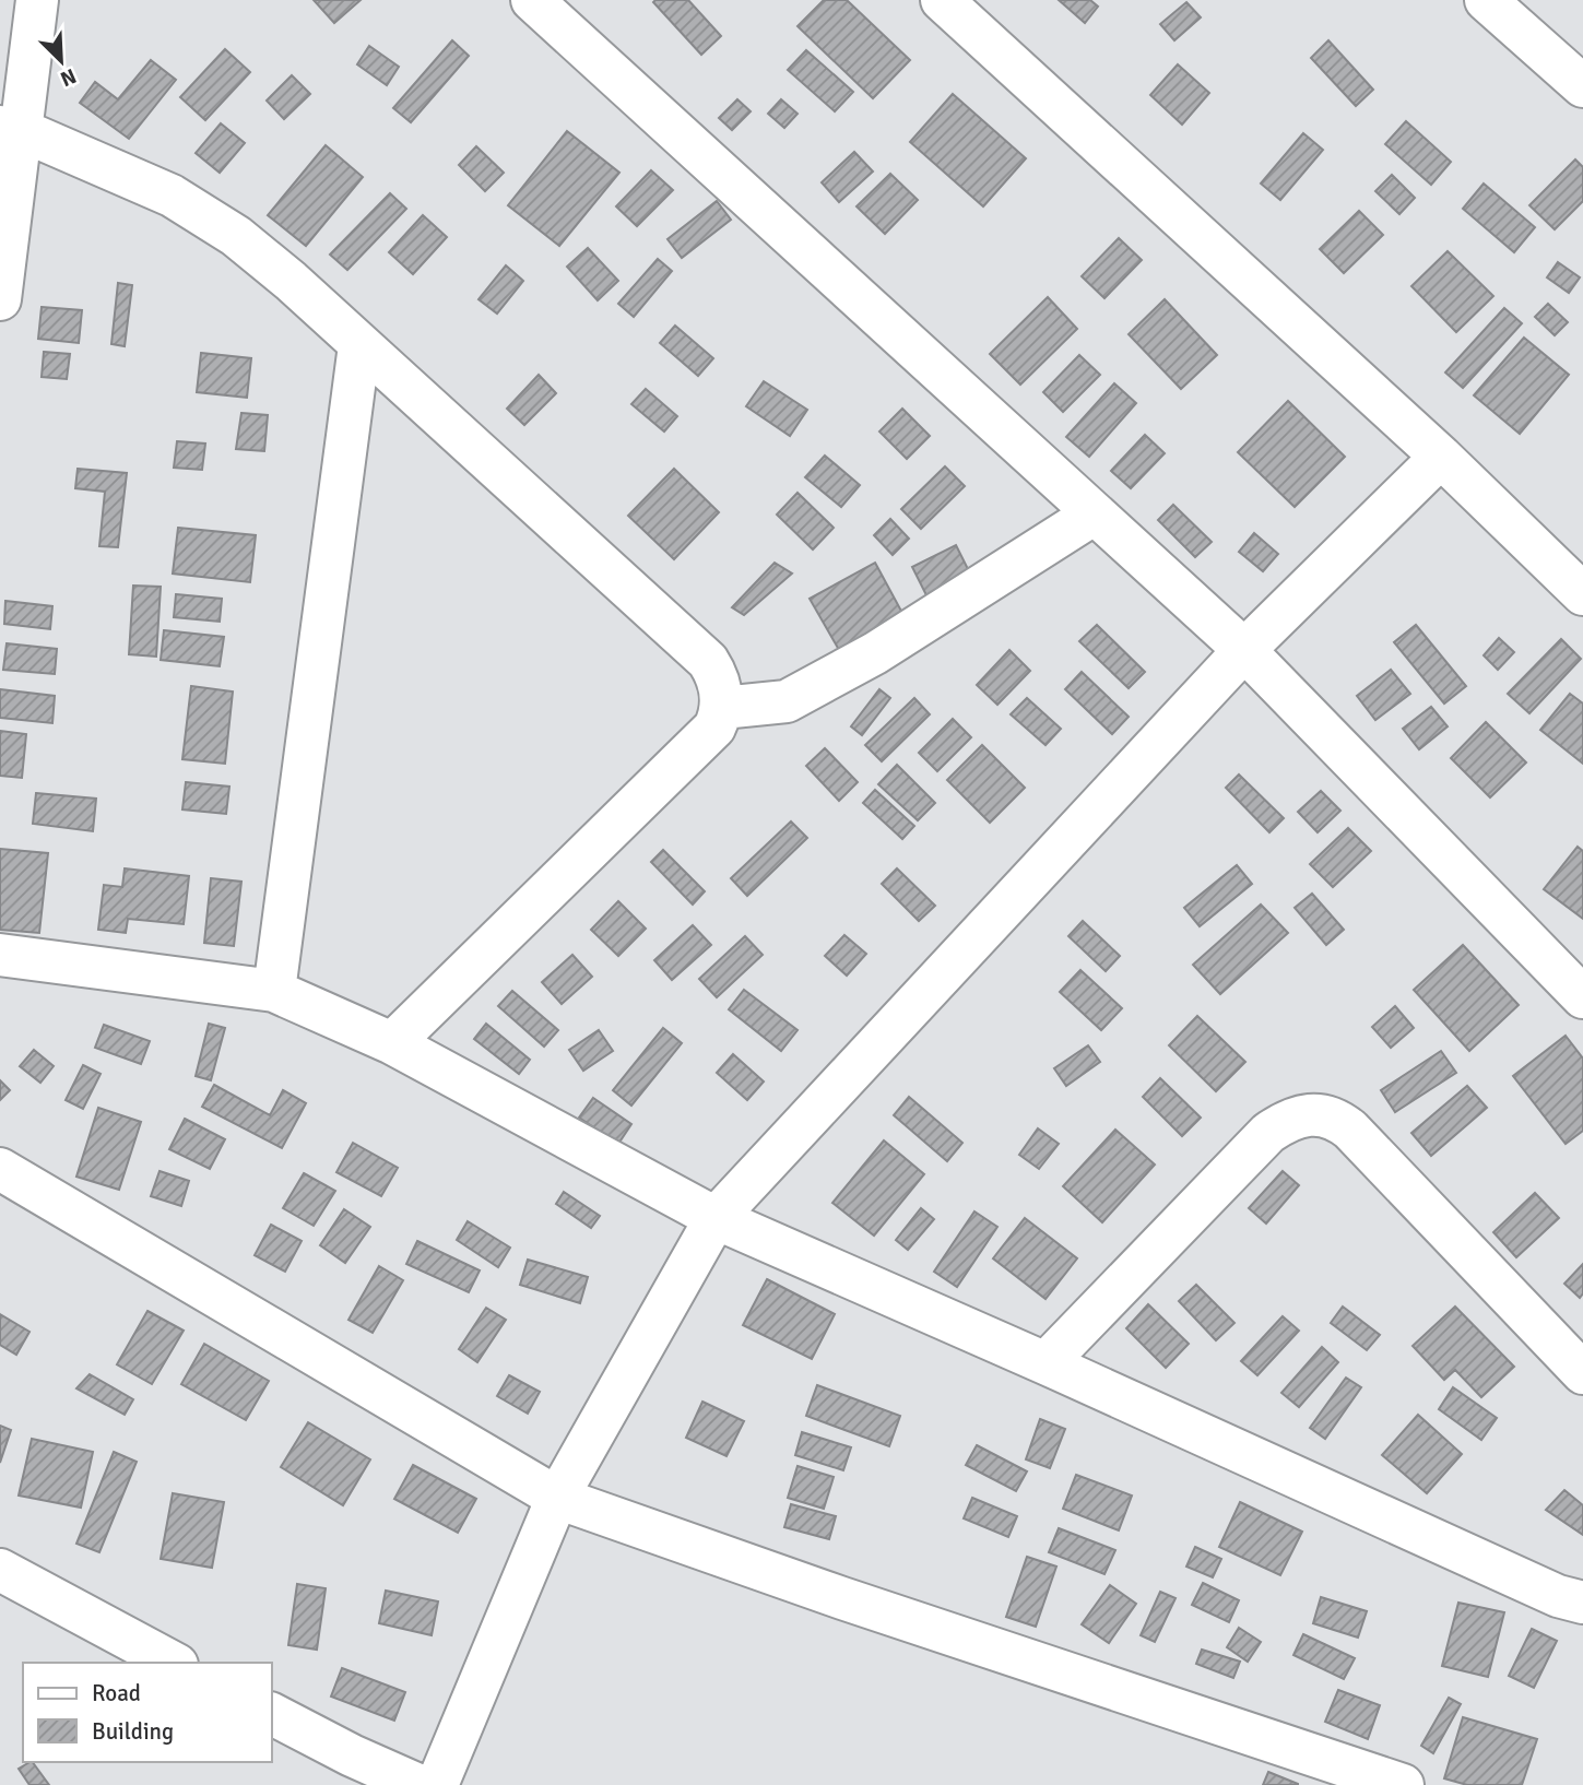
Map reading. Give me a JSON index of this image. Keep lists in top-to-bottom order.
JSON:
{
  "legend": ["Road", "Building"],
  "north": "bottom right"
}
